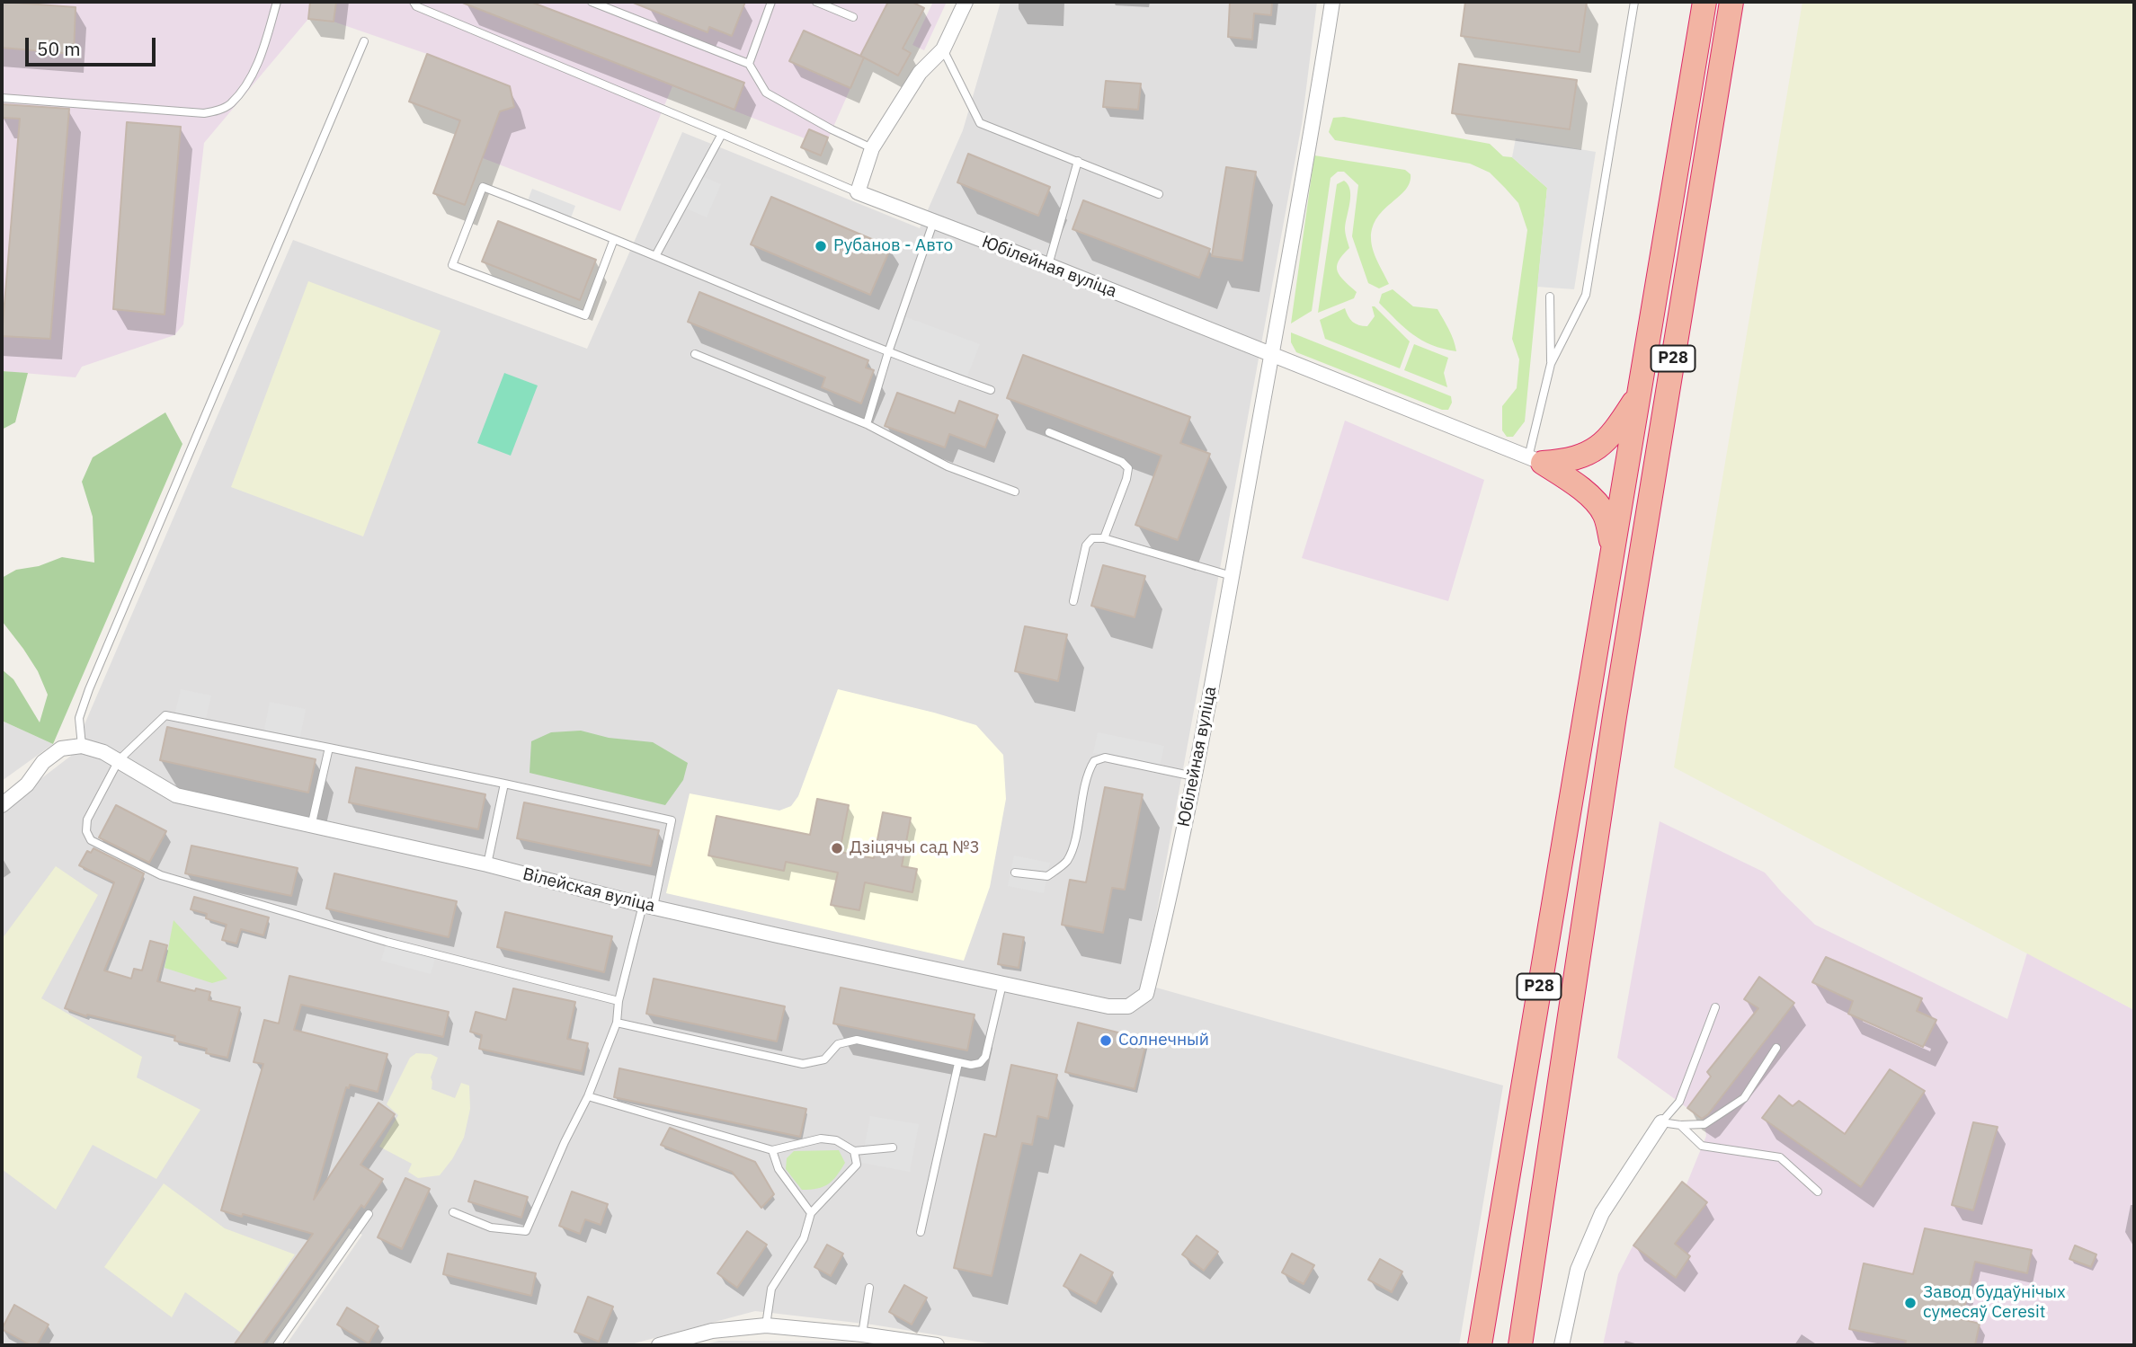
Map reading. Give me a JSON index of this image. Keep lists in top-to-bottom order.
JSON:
{
  "streets": {
    "highway": ["Р28"],
    "street": ["Юбілейная вуліца", "Вілейская вуліца"]
  },
  "crossings": [
    ["Юбілейная вуліца", "Вілейская вуліца"]
  ],
  "places": [
    "Рубанов - Авто",
    "Дзіцячы сад №3",
    "Солнечный",
    "Завод будаўнічых сумесяў Ceresit"
  ],
  "scale_bar": "50 m"
}
